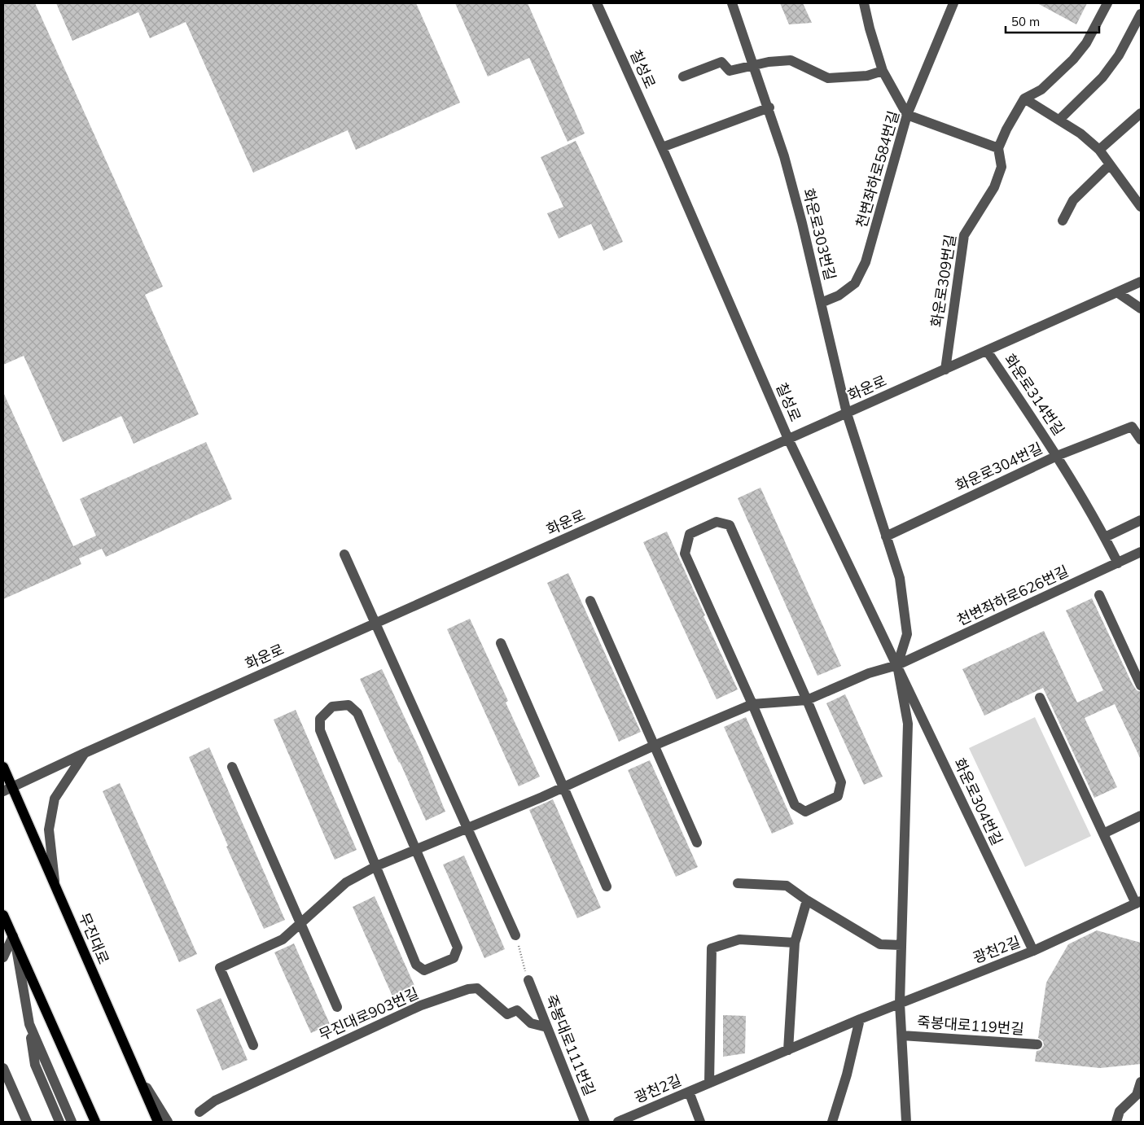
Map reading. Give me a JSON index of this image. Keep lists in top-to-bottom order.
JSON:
{
  "streets": {
    "main road": ["무진대로"],
    "street": [
      "칠성로",
      "천변좌하로584번길",
      "화운로303번길",
      "화운로309번길",
      "화운로",
      "화운로314번길",
      "화운로304번길",
      "천변좌하로626번길",
      "광천2길",
      "무진대로903번길",
      "죽봉대로119번길",
      "죽봉대로111번길"
    ]
  },
  "crossings": [
    ["칠성로", "화운로"],
    ["칠성로", "화운로304번길"],
    ["칠성로", "천변좌하로626번길"],
    ["천변좌하로584번길", "화운로303번길"],
    ["화운로303번길", "화운로"],
    ["화운로309번길", "화운로"],
    ["화운로", "화운로314번길"],
    ["화운로", "무진대로"],
    ["화운로314번길", "화운로304번길"],
    ["화운로314번길", "천변좌하로626번길"],
    ["화운로304번길", "천변좌하로626번길"],
    ["화운로304번길", "광천2길"],
    ["광천2길", "죽봉대로119번길"],
    ["무진대로903번길", "죽봉대로111번길"]
  ],
  "scale_bar": "50 m"
}
